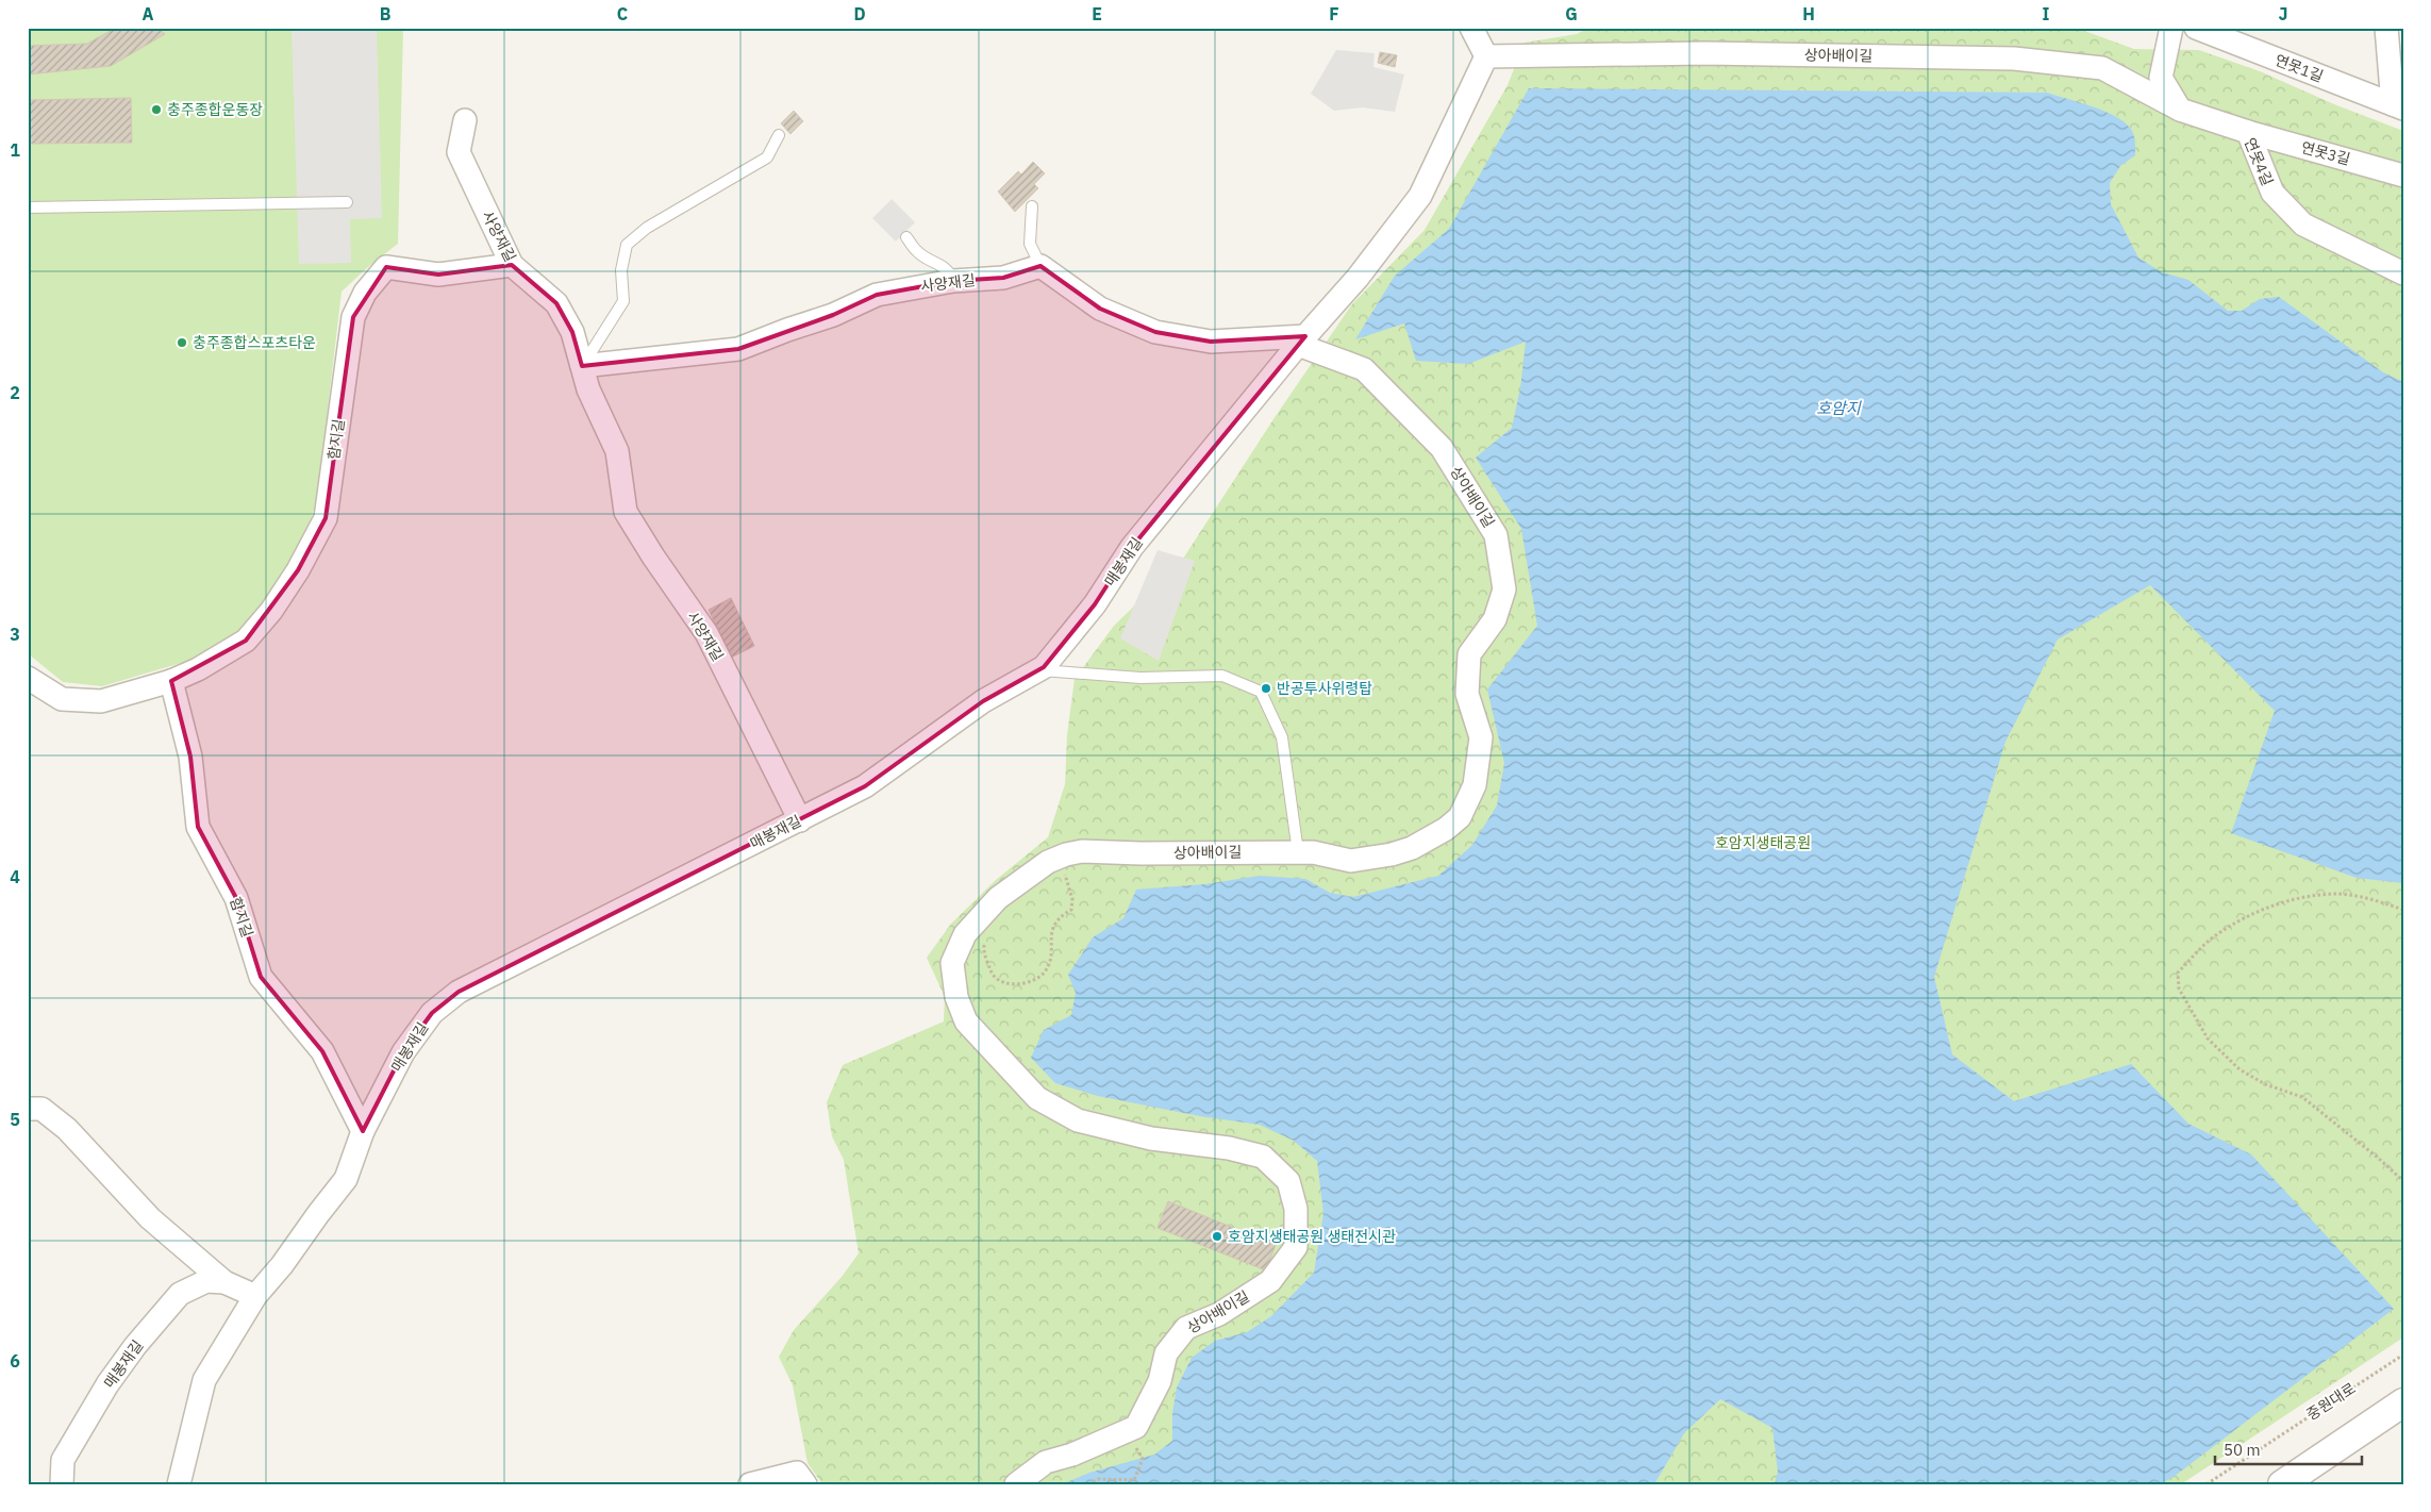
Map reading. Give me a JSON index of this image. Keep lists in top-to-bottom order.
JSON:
{
  "streets": {
    "street": [
      "상아배이길",
      "연못1길",
      "연못3길",
      "연못4길",
      "사양재길",
      "함지길",
      "매봉재길"
    ],
    "path": ["중원대로"]
  },
  "crossings": [
    ["상아배이길", "연못4길"],
    ["상아배이길", "매봉재길"],
    ["연못3길", "연못4길"],
    ["사양재길", "함지길"],
    ["사양재길", "매봉재길"],
    ["함지길", "매봉재길"]
  ],
  "water": ["호암지"],
  "parks": ["호암지생태공원"],
  "places": [
    "충주종합운동장",
    "충주종합스포츠타운",
    "반공투사위령탑",
    "호암지생태공원 생태전시관"
  ],
  "scale_bar": "50 m",
  "grid": {
    "columns": [
      "A",
      "B",
      "C",
      "D",
      "E",
      "F",
      "G",
      "H",
      "I",
      "J"
    ],
    "rows": [
      "1",
      "2",
      "3",
      "4",
      "5",
      "6"
    ]
  }
}
